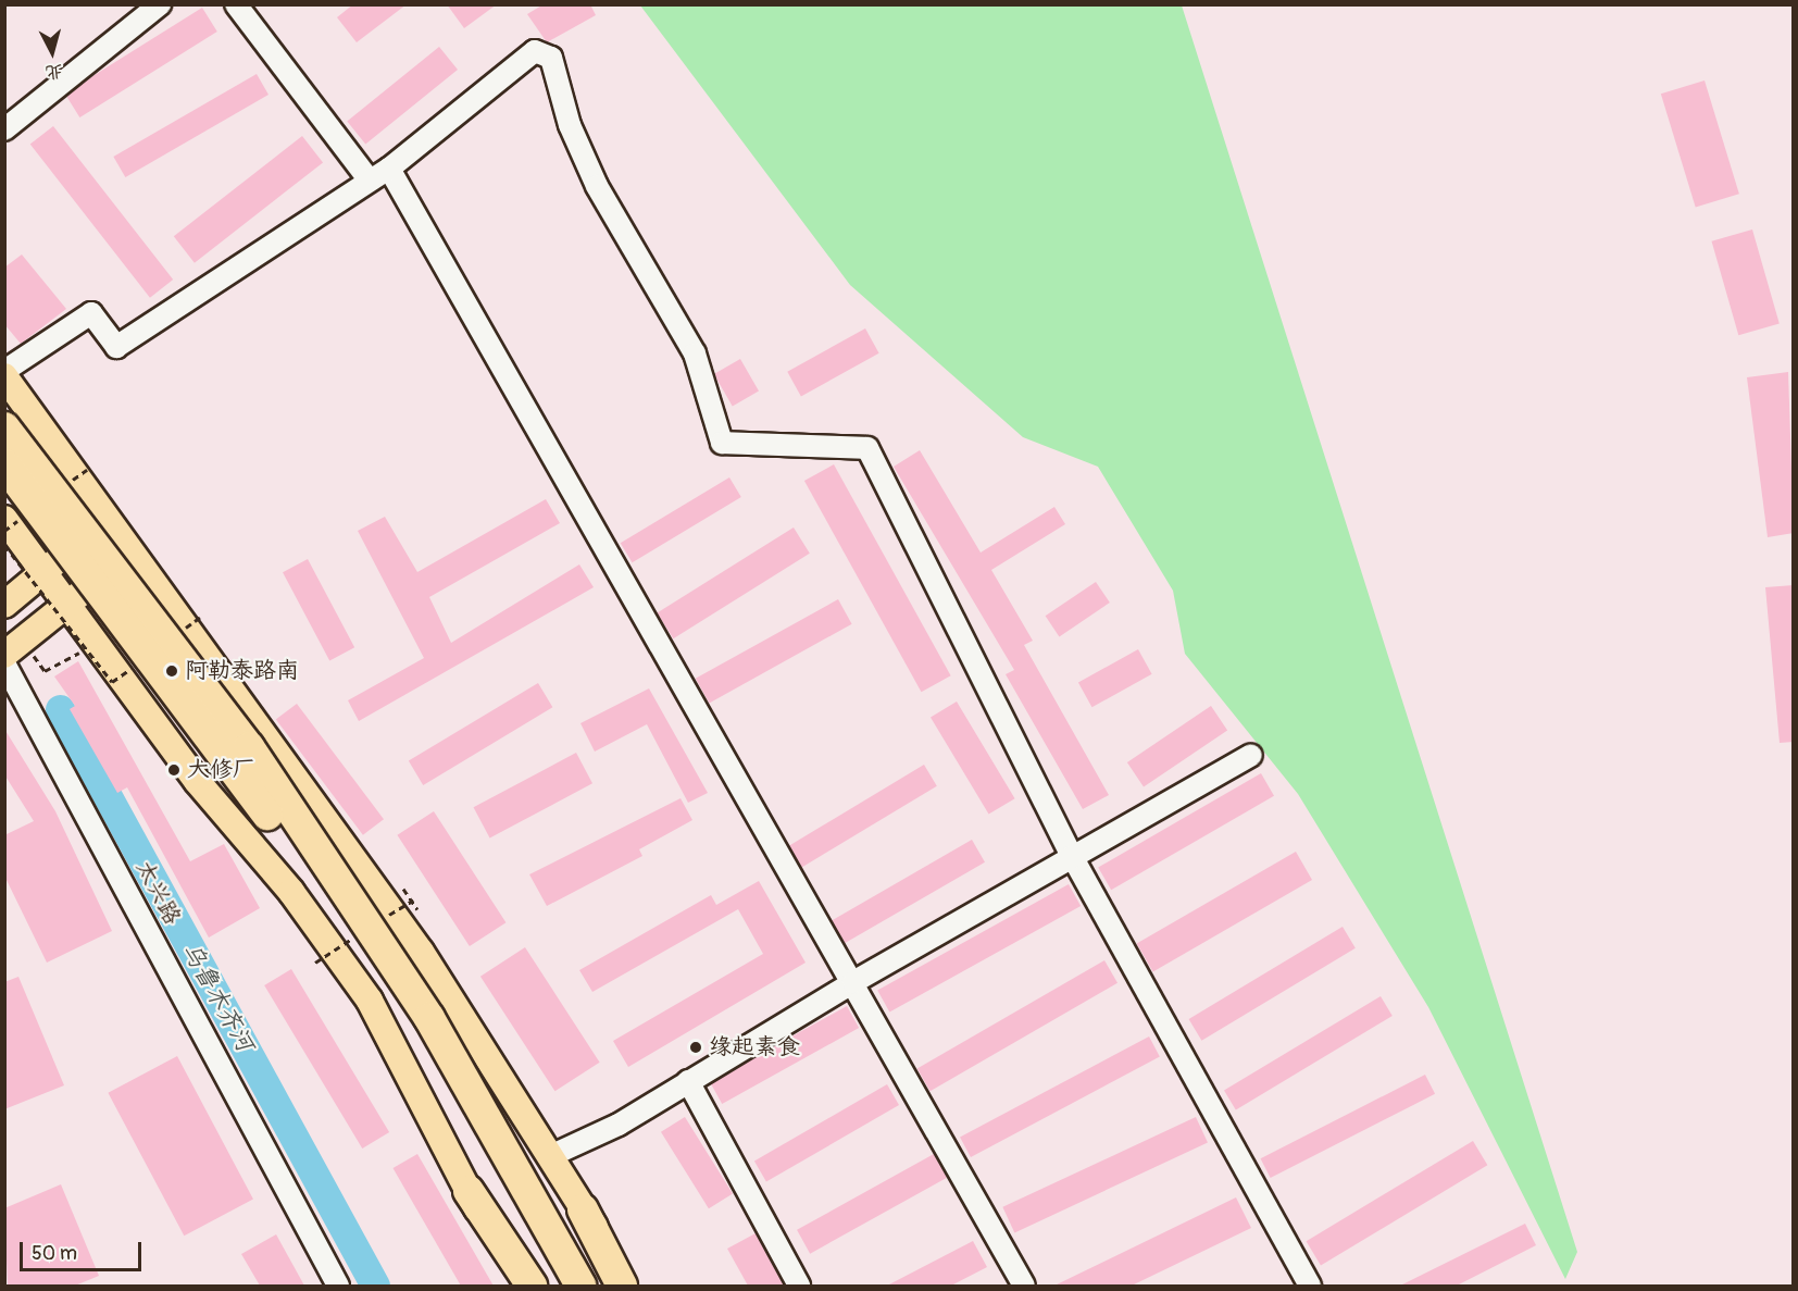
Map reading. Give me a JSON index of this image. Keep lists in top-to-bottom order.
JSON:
{
  "streets": {
    "street": ["太兴路"]
  },
  "water": ["乌鲁木齐河"],
  "places": ["阿勒泰路南", "大修厂", "缘起素食"],
  "scale_bar": "50 m",
  "north": "bottom"
}
